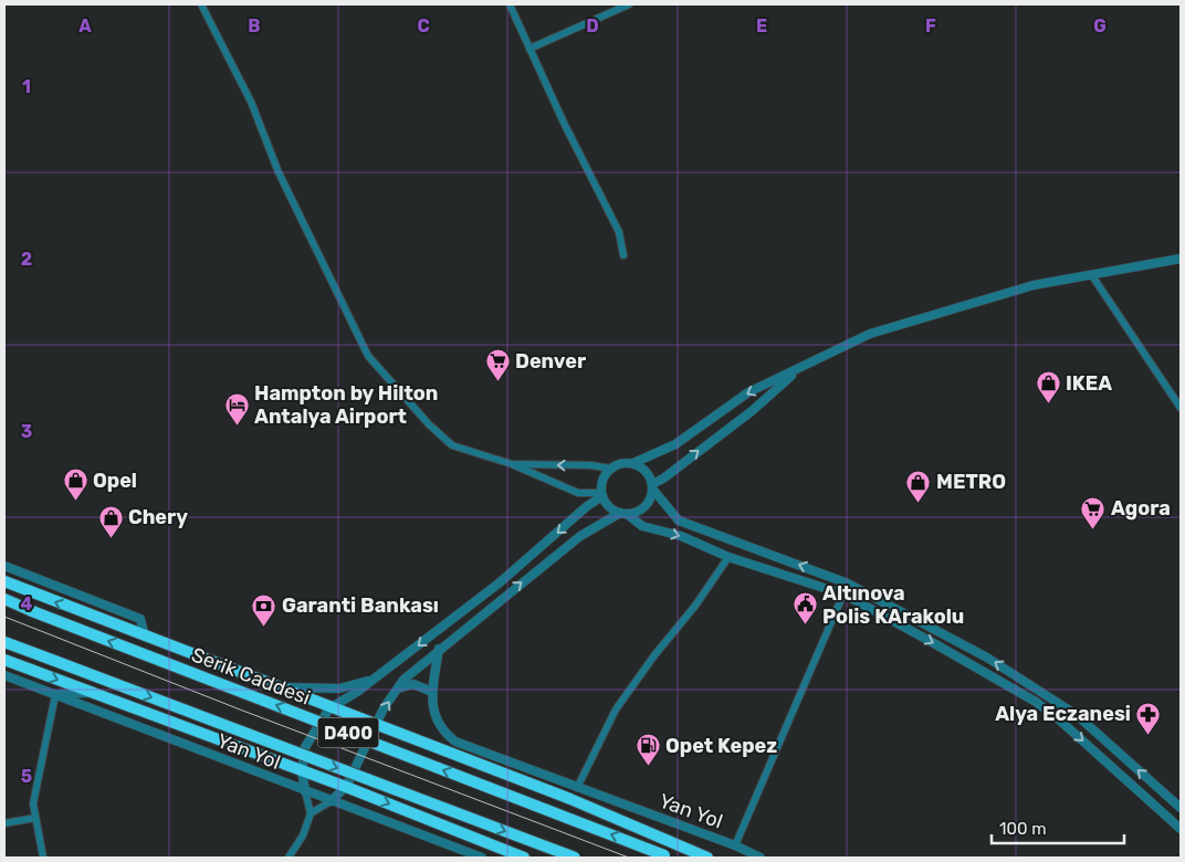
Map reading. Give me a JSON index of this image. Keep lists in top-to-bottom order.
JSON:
{
  "streets": {
    "highway": ["Serik Caddesi", "D400"],
    "street": ["Yan Yol"]
  },
  "places": {
    "supermarket": ["Denver", "Agora"],
    "shop": [
      "IKEA",
      "Opel",
      "METRO",
      "Chery"
    ],
    "hotel": ["Hampton by Hilton Antalya Airport"],
    "public building": ["Altınova Polis KArakolu"],
    "bank": ["Garanti Bankası"],
    "pharmacy": ["Alya Eczanesi"],
    "fuel station": ["Opet Kepez"]
  },
  "scale_bar": "100 m",
  "grid": {
    "columns": [
      "A",
      "B",
      "C",
      "D",
      "E",
      "F",
      "G"
    ],
    "rows": [
      "1",
      "2",
      "3",
      "4",
      "5"
    ]
  }
}
